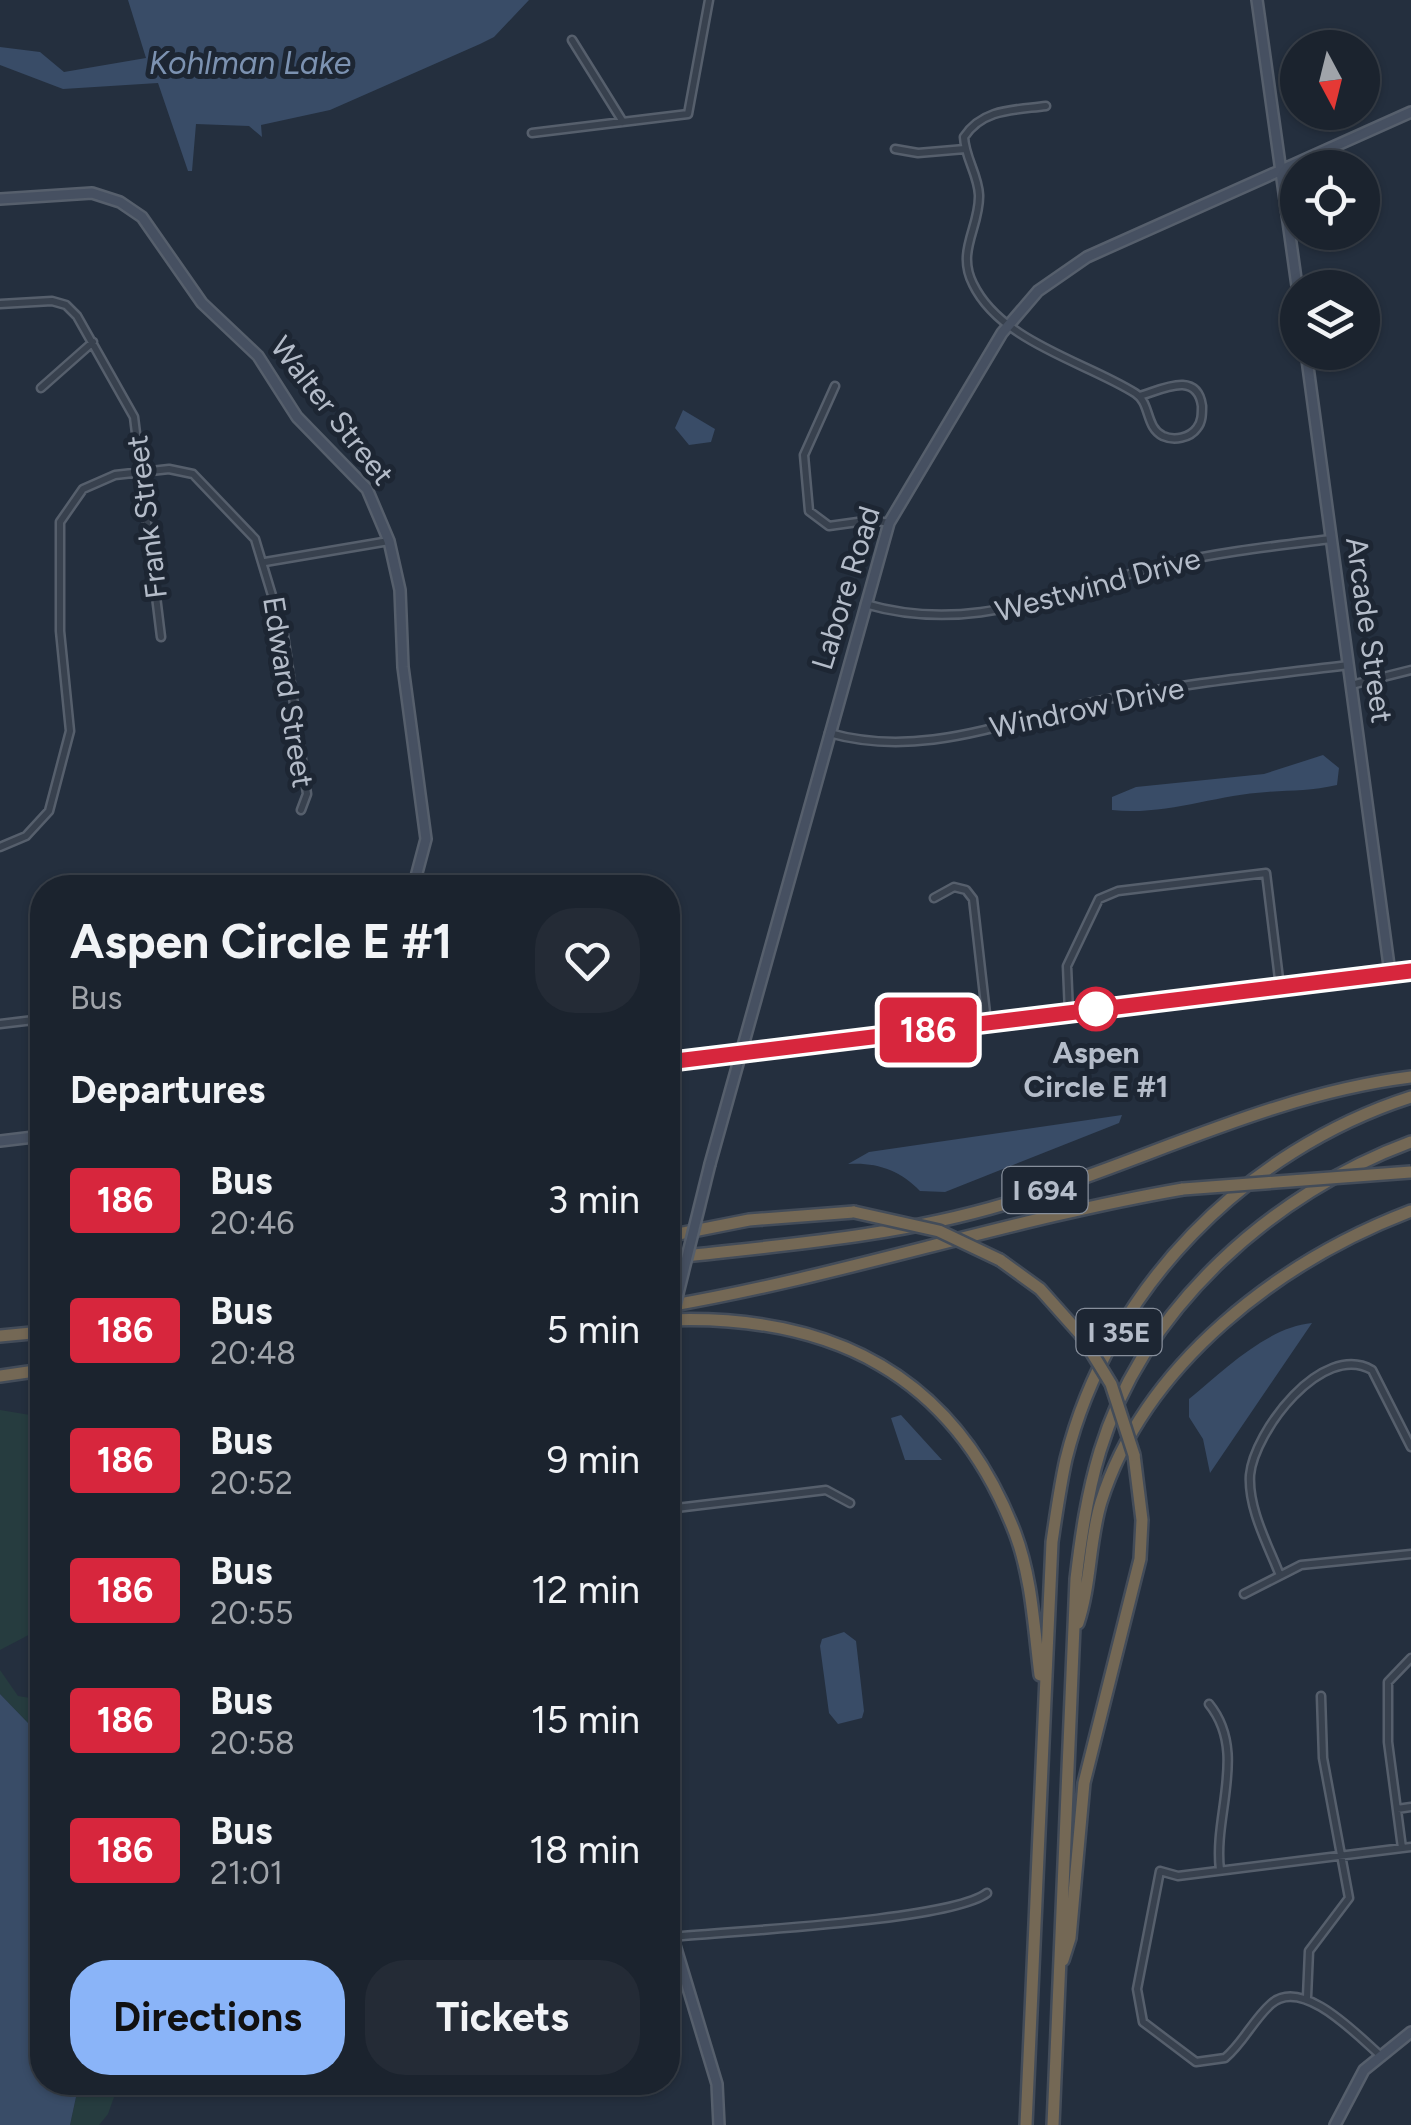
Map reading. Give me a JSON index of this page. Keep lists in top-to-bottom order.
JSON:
{
  "streets": {
    "highway": ["I 694", "I 35E"],
    "street": [
      "Walter Street",
      "Frank Street",
      "Westwind Drive",
      "Labore Road",
      "Arcade Street",
      "Edward Street",
      "Windrow Drive"
    ]
  },
  "crossings": [
    ["Frank Street", "Edward Street"],
    ["Westwind Drive", "Labore Road"],
    ["Westwind Drive", "Arcade Street"],
    ["Labore Road", "Windrow Drive"],
    ["Arcade Street", "Windrow Drive"]
  ],
  "water": ["Kohlman Lake"],
  "places": ["Aspen Circle E #1"],
  "lines": ["bus line 186"],
  "north": "bottom",
  "page": {
    "on_map": "186",
    "heading": [
      ["Aspen Circle E #1", "Bus"],
      "Departures"
    ],
    "list": [
      {
        "mark": "186",
        "name": "Bus",
        "note": "20:46",
        "value": "3 min"
      },
      {
        "mark": "186",
        "name": "Bus",
        "note": "20:48",
        "value": "5 min"
      },
      {
        "mark": "186",
        "name": "Bus",
        "note": "20:52",
        "value": "9 min"
      },
      {
        "mark": "186",
        "name": "Bus",
        "note": "20:55",
        "value": "12 min"
      },
      {
        "mark": "186",
        "name": "Bus",
        "note": "20:58",
        "value": "15 min"
      },
      {
        "mark": "186",
        "name": "Bus",
        "note": "21:01",
        "value": "18 min"
      }
    ],
    "buttons": ["Directions", "Tickets"]
  }
}
